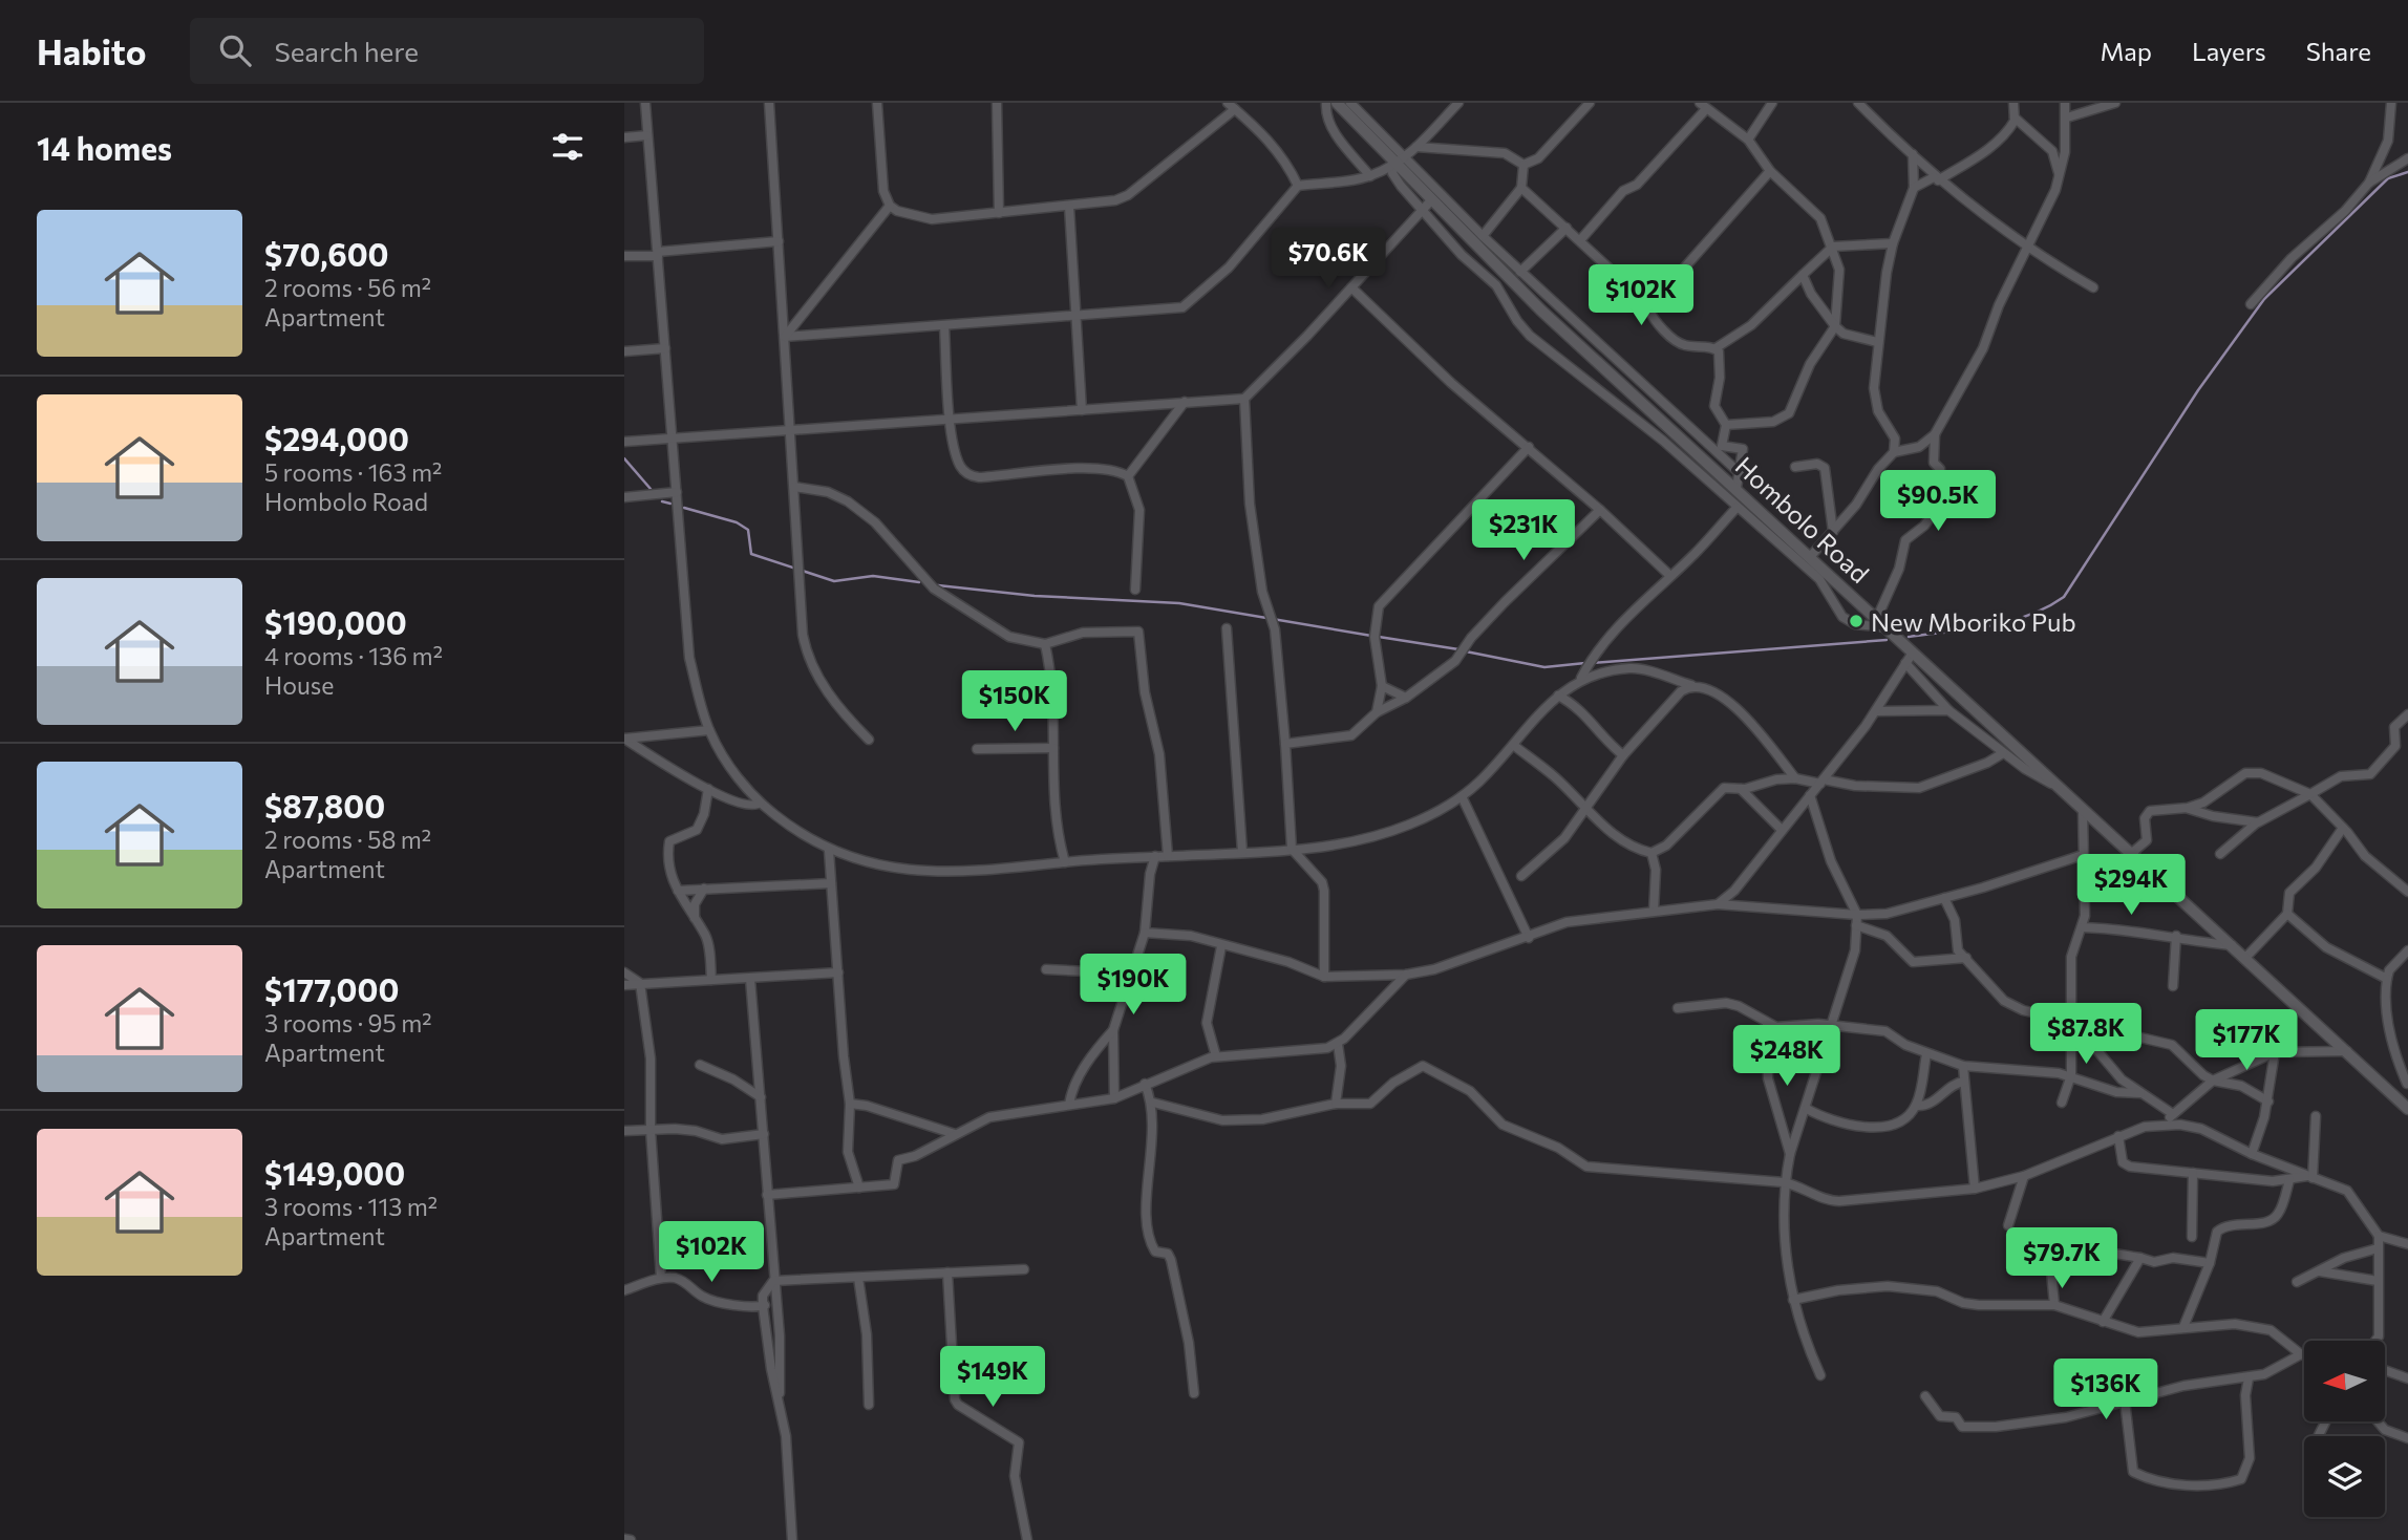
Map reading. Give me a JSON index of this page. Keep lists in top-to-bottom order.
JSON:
{
  "streets": {
    "street": ["Hombolo Road"]
  },
  "places": ["New Mboriko Pub"],
  "north": "left",
  "page": {
    "header": "Habito",
    "search": "Search here",
    "nav": ["Map", "Layers", "Share"],
    "heading": "14 homes",
    "list": [
      {
        "name": "$70,600",
        "note": "2 rooms · 56 m² · Apartment"
      },
      {
        "name": "$294,000",
        "note": "5 rooms · 163 m² · Hombolo Road"
      },
      {
        "name": "$190,000",
        "note": "4 rooms · 136 m² · House"
      },
      {
        "name": "$87,800",
        "note": "2 rooms · 58 m² · Apartment"
      },
      {
        "name": "$177,000",
        "note": "3 rooms · 95 m² · Apartment"
      },
      {
        "name": "$149,000",
        "note": "3 rooms · 113 m² · Apartment"
      }
    ],
    "price": [
      "$70.6K",
      "$102K",
      "$90.5K",
      "$231K",
      "$150K",
      "$294K",
      "$190K",
      "$87.8K",
      "$177K",
      "$248K",
      "$102K",
      "$79.7K",
      "$149K",
      "$136K"
    ]
  }
}
